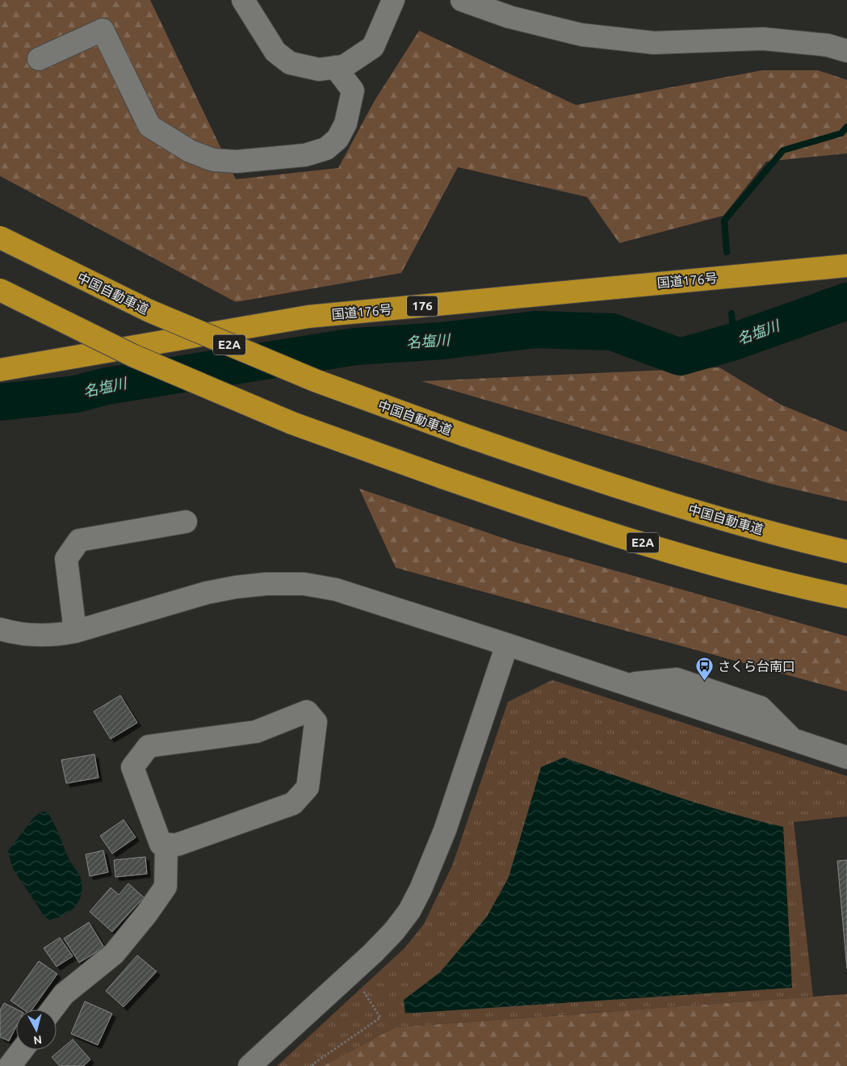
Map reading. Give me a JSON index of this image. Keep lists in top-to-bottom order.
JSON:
{
  "streets": {
    "highway": [
      "国道176号",
      "中国自動車道",
      "176",
      "E2A"
    ]
  },
  "water": ["名塩川"],
  "places": {
    "bus stop": ["さくら台南口"]
  },
  "north": "bottom"
}
